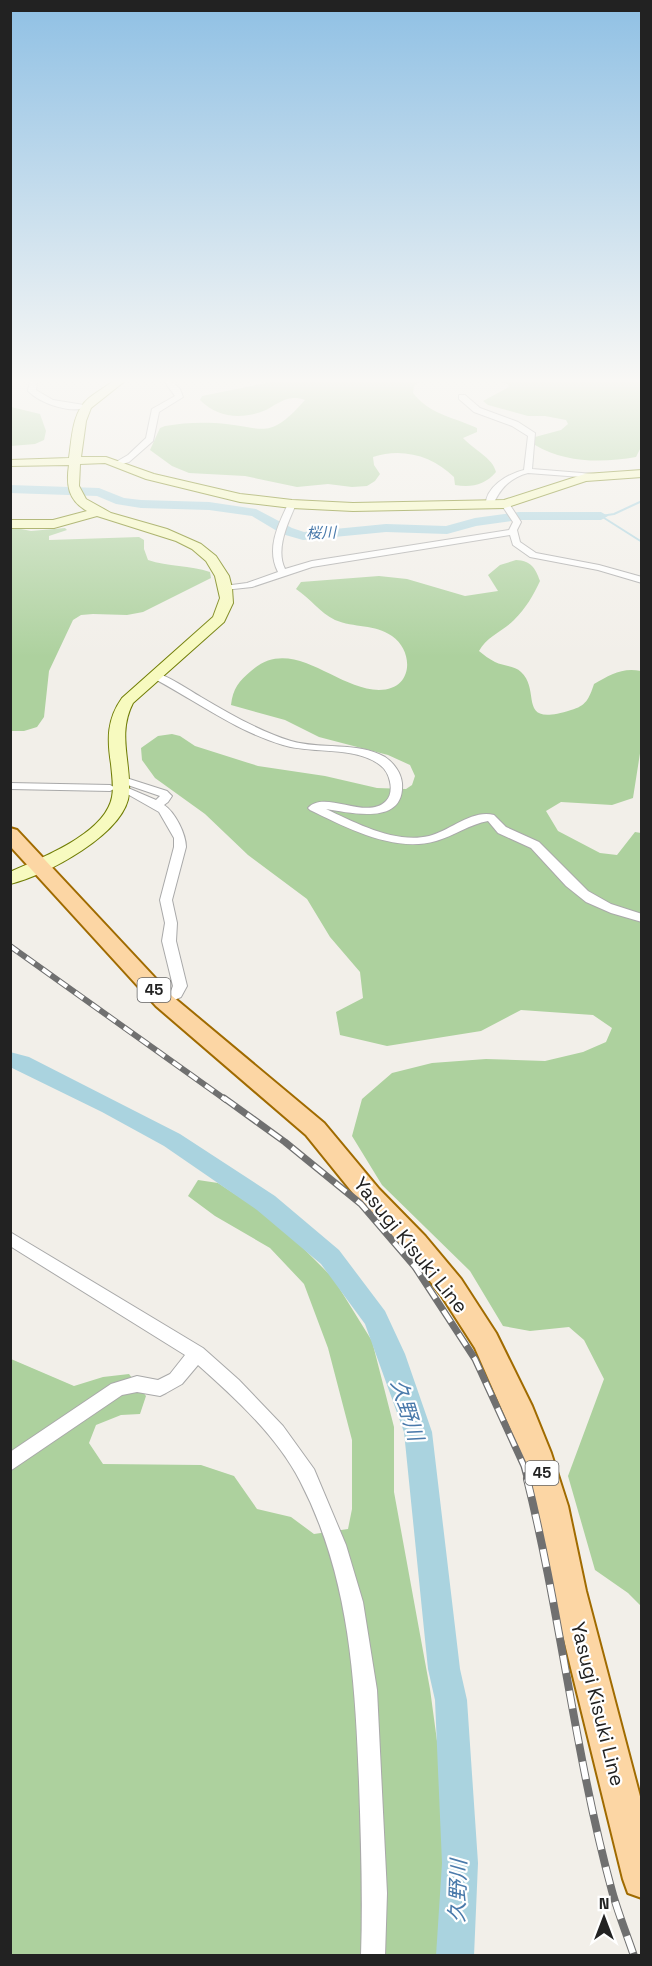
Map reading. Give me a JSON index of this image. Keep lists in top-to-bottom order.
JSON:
{
  "streets": {
    "main road": ["45", "Yasugi Kisuki Line"]
  },
  "water": ["桜川", "久野川"],
  "north": "top"
}
